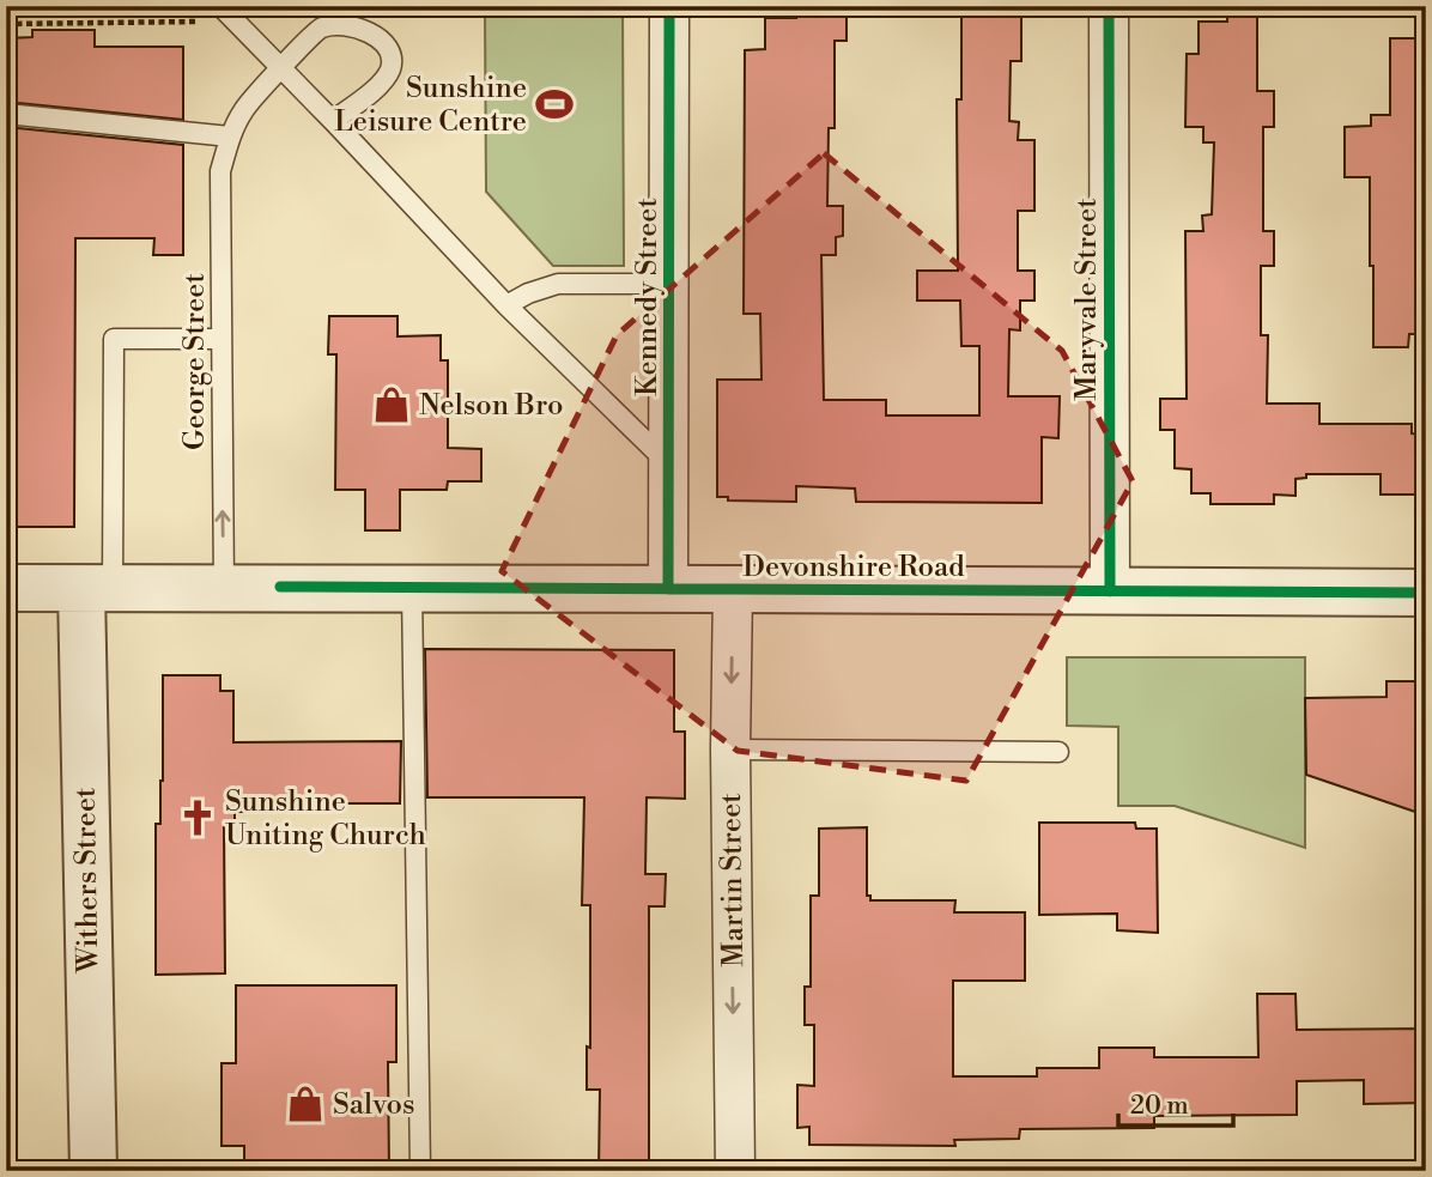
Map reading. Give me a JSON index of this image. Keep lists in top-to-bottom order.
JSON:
{
  "streets": {
    "street": [
      "Kennedy Street",
      "Maryvale Street",
      "Devonshire Road",
      "Withers Street",
      "Martin Street"
    ],
    "lane": ["George Street"]
  },
  "crossings": [
    ["Kennedy Street", "Devonshire Road"],
    ["Maryvale Street", "Devonshire Road"],
    ["George Street", "Devonshire Road"],
    ["Devonshire Road", "Withers Street"],
    ["Devonshire Road", "Martin Street"]
  ],
  "one_way": ["George Street", "Martin Street"],
  "places": {
    "sports": ["Sunshine Leisure Centre"],
    "shop": ["Nelson Bro", "Salvos"],
    "church": ["Sunshine Uniting Church"]
  },
  "scale_bar": "20 m"
}
